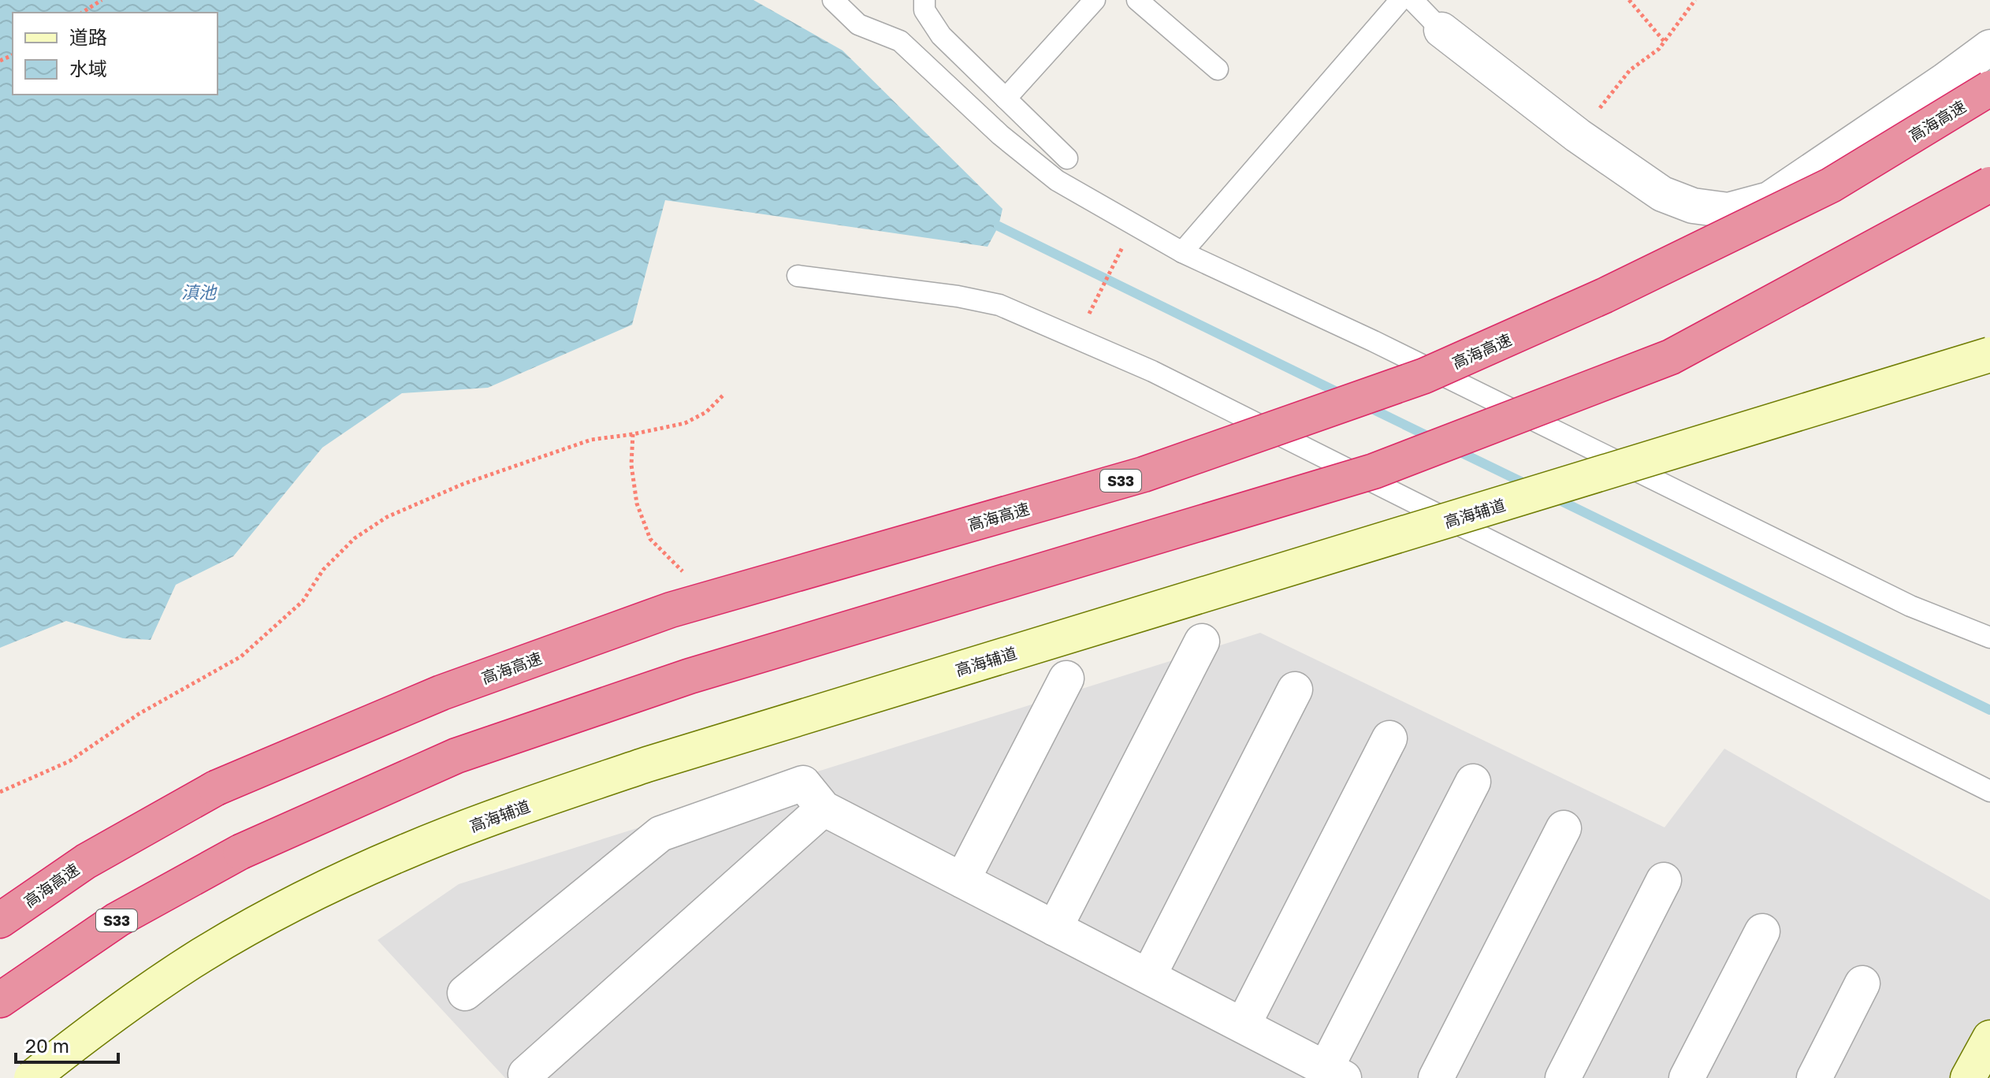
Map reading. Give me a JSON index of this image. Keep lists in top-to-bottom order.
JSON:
{
  "streets": {
    "highway": ["高海高速", "S33"],
    "main road": ["高海辅道"]
  },
  "water": ["滇池"],
  "legend": ["道路", "水域"],
  "scale_bar": "20 m"
}
